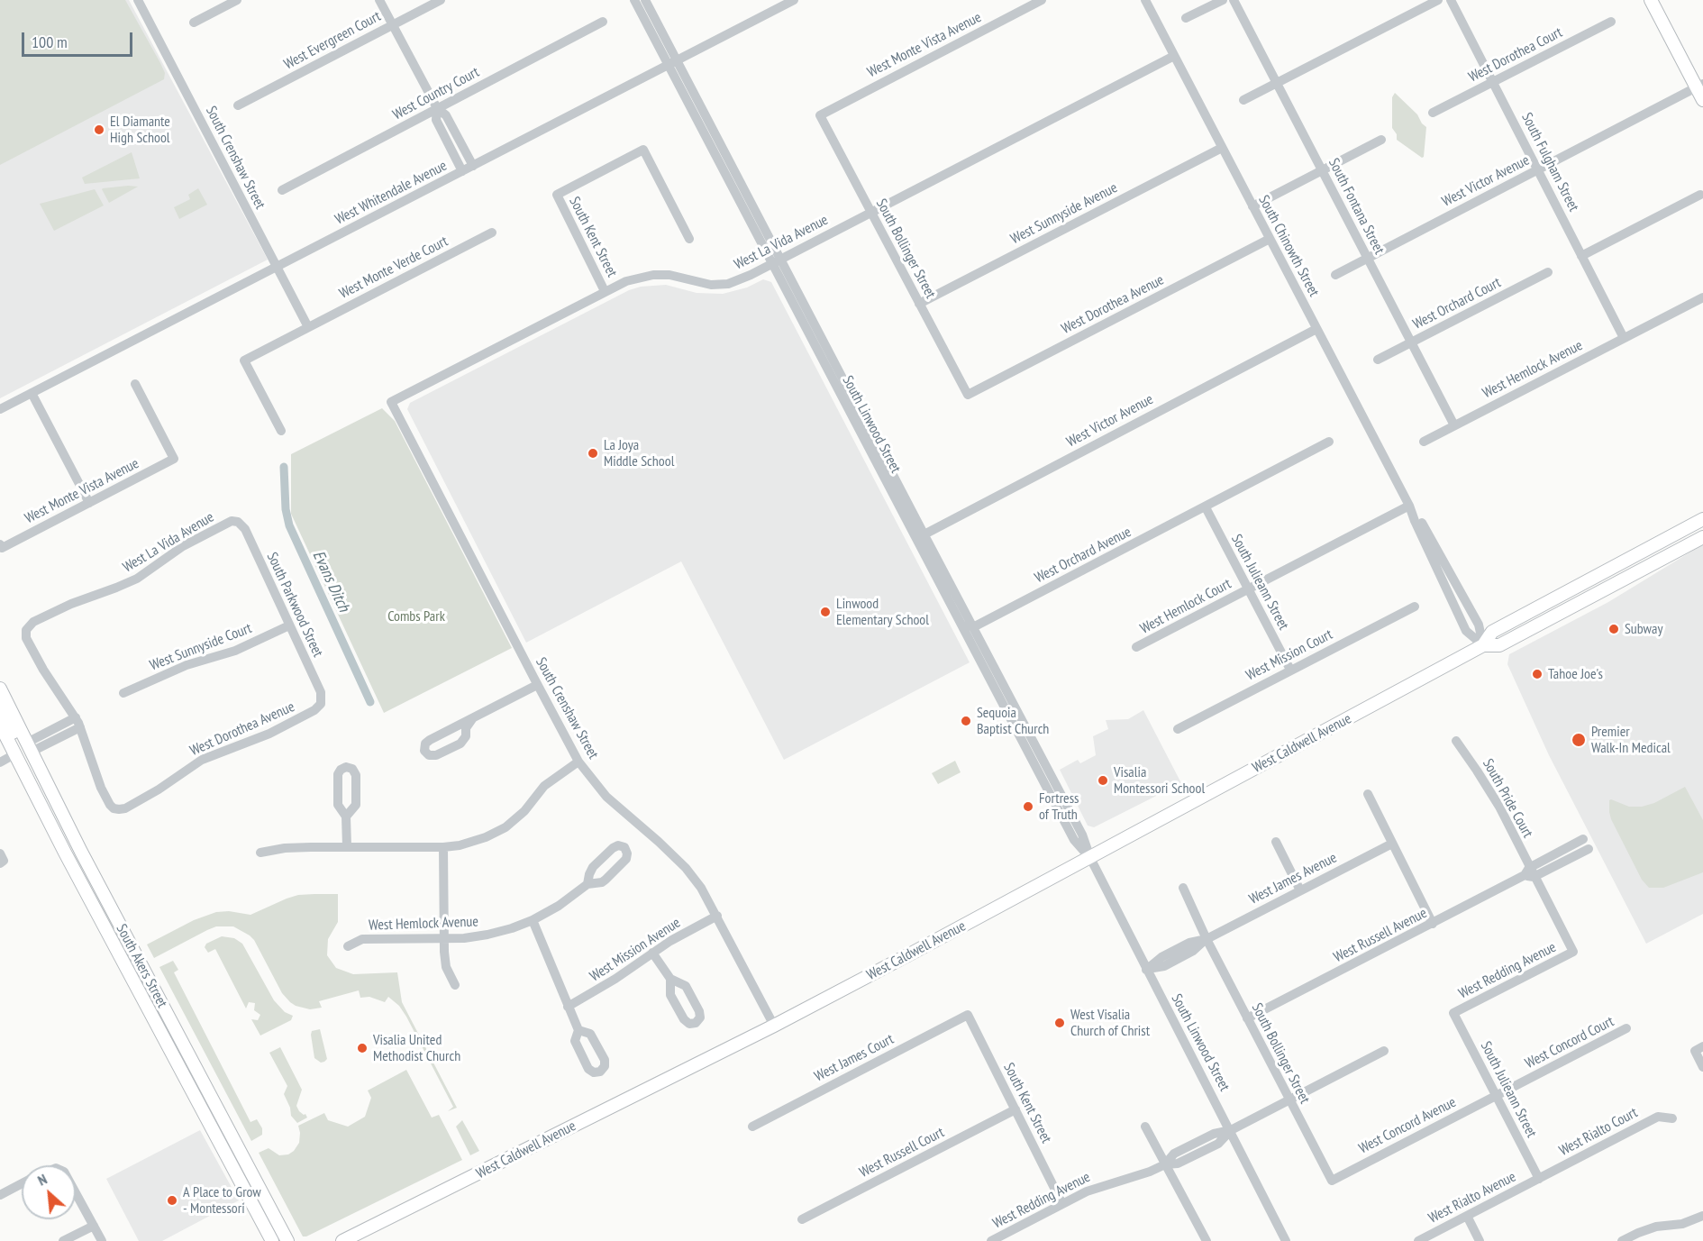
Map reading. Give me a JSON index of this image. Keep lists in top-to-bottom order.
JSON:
{
  "streets": {
    "main road": ["West Caldwell Avenue", "South Akers Street"],
    "street": [
      "West Evergreen Court",
      "West Monte Vista Avenue",
      "West Dorothea Court",
      "West Country Court",
      "South Crenshaw Street",
      "South Fulgham Street",
      "West Victor Avenue",
      "West Whitendale Avenue",
      "South Fontana Street",
      "West Sunnyside Avenue",
      "South Kent Street",
      "West La Vida Avenue",
      "South Chinowth Street",
      "South Bollinger Street",
      "West Monte Verde Court",
      "West Orchard Court",
      "West Dorothea Avenue",
      "West Hemlock Avenue",
      "South Linwood Street",
      "West Orchard Avenue",
      "South Julieann Street",
      "South Parkwood Street",
      "West Hemlock Court",
      "West Sunnyside Court",
      "West Mission Court",
      "South Pride Court",
      "West James Avenue",
      "West Russell Avenue",
      "West Mission Avenue",
      "West Redding Avenue",
      "West Concord Court",
      "West James Court",
      "West Concord Avenue",
      "West Rialto Court",
      "West Russell Court",
      "West Rialto Avenue"
    ]
  },
  "crossings": [
    ["West Monte Vista Avenue", "South Bollinger Street"],
    ["West Dorothea Court", "South Fulgham Street"],
    ["South Crenshaw Street", "West Whitendale Avenue"],
    ["South Crenshaw Street", "West La Vida Avenue"],
    ["South Crenshaw Street", "West Monte Verde Court"],
    ["South Crenshaw Street", "West Caldwell Avenue"],
    ["South Crenshaw Street", "West Mission Avenue"],
    ["South Fulgham Street", "West Victor Avenue"],
    ["South Fulgham Street", "West Hemlock Avenue"],
    ["West Victor Avenue", "South Fontana Street"],
    ["West Victor Avenue", "South Chinowth Street"],
    ["West Victor Avenue", "South Linwood Street"],
    ["West Whitendale Avenue", "South Linwood Street"],
    ["South Fontana Street", "West Orchard Court"],
    ["South Fontana Street", "West Hemlock Avenue"],
    ["West Sunnyside Avenue", "South Chinowth Street"],
    ["West Sunnyside Avenue", "South Bollinger Street"],
    ["South Kent Street", "West La Vida Avenue"],
    ["South Kent Street", "West Redding Avenue"],
    ["South Kent Street", "West James Court"],
    ["South Kent Street", "West Russell Court"],
    ["West La Vida Avenue", "South Chinowth Street"],
    ["West La Vida Avenue", "South Bollinger Street"],
    ["West La Vida Avenue", "South Linwood Street"],
    ["West La Vida Avenue", "South Parkwood Street"],
    ["South Chinowth Street", "West Dorothea Avenue"],
    ["South Chinowth Street", "West Caldwell Avenue"],
    ["South Bollinger Street", "West Dorothea Avenue"],
    ["South Bollinger Street", "West James Avenue"],
    ["South Bollinger Street", "West Russell Avenue"],
    ["South Bollinger Street", "West Redding Avenue"],
    ["South Bollinger Street", "West Concord Avenue"],
    ["West Dorothea Avenue", "South Parkwood Street"],
    ["South Linwood Street", "West Orchard Avenue"],
    ["South Linwood Street", "West Caldwell Avenue"],
    ["South Linwood Street", "West James Avenue"],
    ["South Linwood Street", "West Redding Avenue"],
    ["West Orchard Avenue", "South Julieann Street"],
    ["South Julieann Street", "West Hemlock Court"],
    ["South Julieann Street", "West Mission Court"],
    ["South Julieann Street", "West Redding Avenue"],
    ["South Julieann Street", "West Concord Court"],
    ["South Julieann Street", "West Concord Avenue"],
    ["South Julieann Street", "West Rialto Court"],
    ["South Julieann Street", "West Rialto Avenue"],
    ["South Parkwood Street", "West Sunnyside Court"],
    ["South Pride Court", "West Russell Avenue"],
    ["South Pride Court", "West Redding Avenue"],
    ["West Concord Court", "West Concord Avenue"],
    ["West Rialto Court", "West Rialto Avenue"]
  ],
  "water": ["Evans Ditch"],
  "parks": ["Combs Park"],
  "places": [
    "El Diamante High School",
    "La Joya Middle School",
    "Linwood Elementary School",
    "Subway",
    "Tahoe Joe's",
    "Sequoia Baptist Church",
    "Premier Walk-In Medical",
    "Visalia Montessori School",
    "Fortress of Truth",
    "West Visalia Church of Christ",
    "Visalia United Methodist Church",
    "A Place to Grow - Montessori"
  ],
  "scale_bar": "100 m",
  "north": "top left"
}
